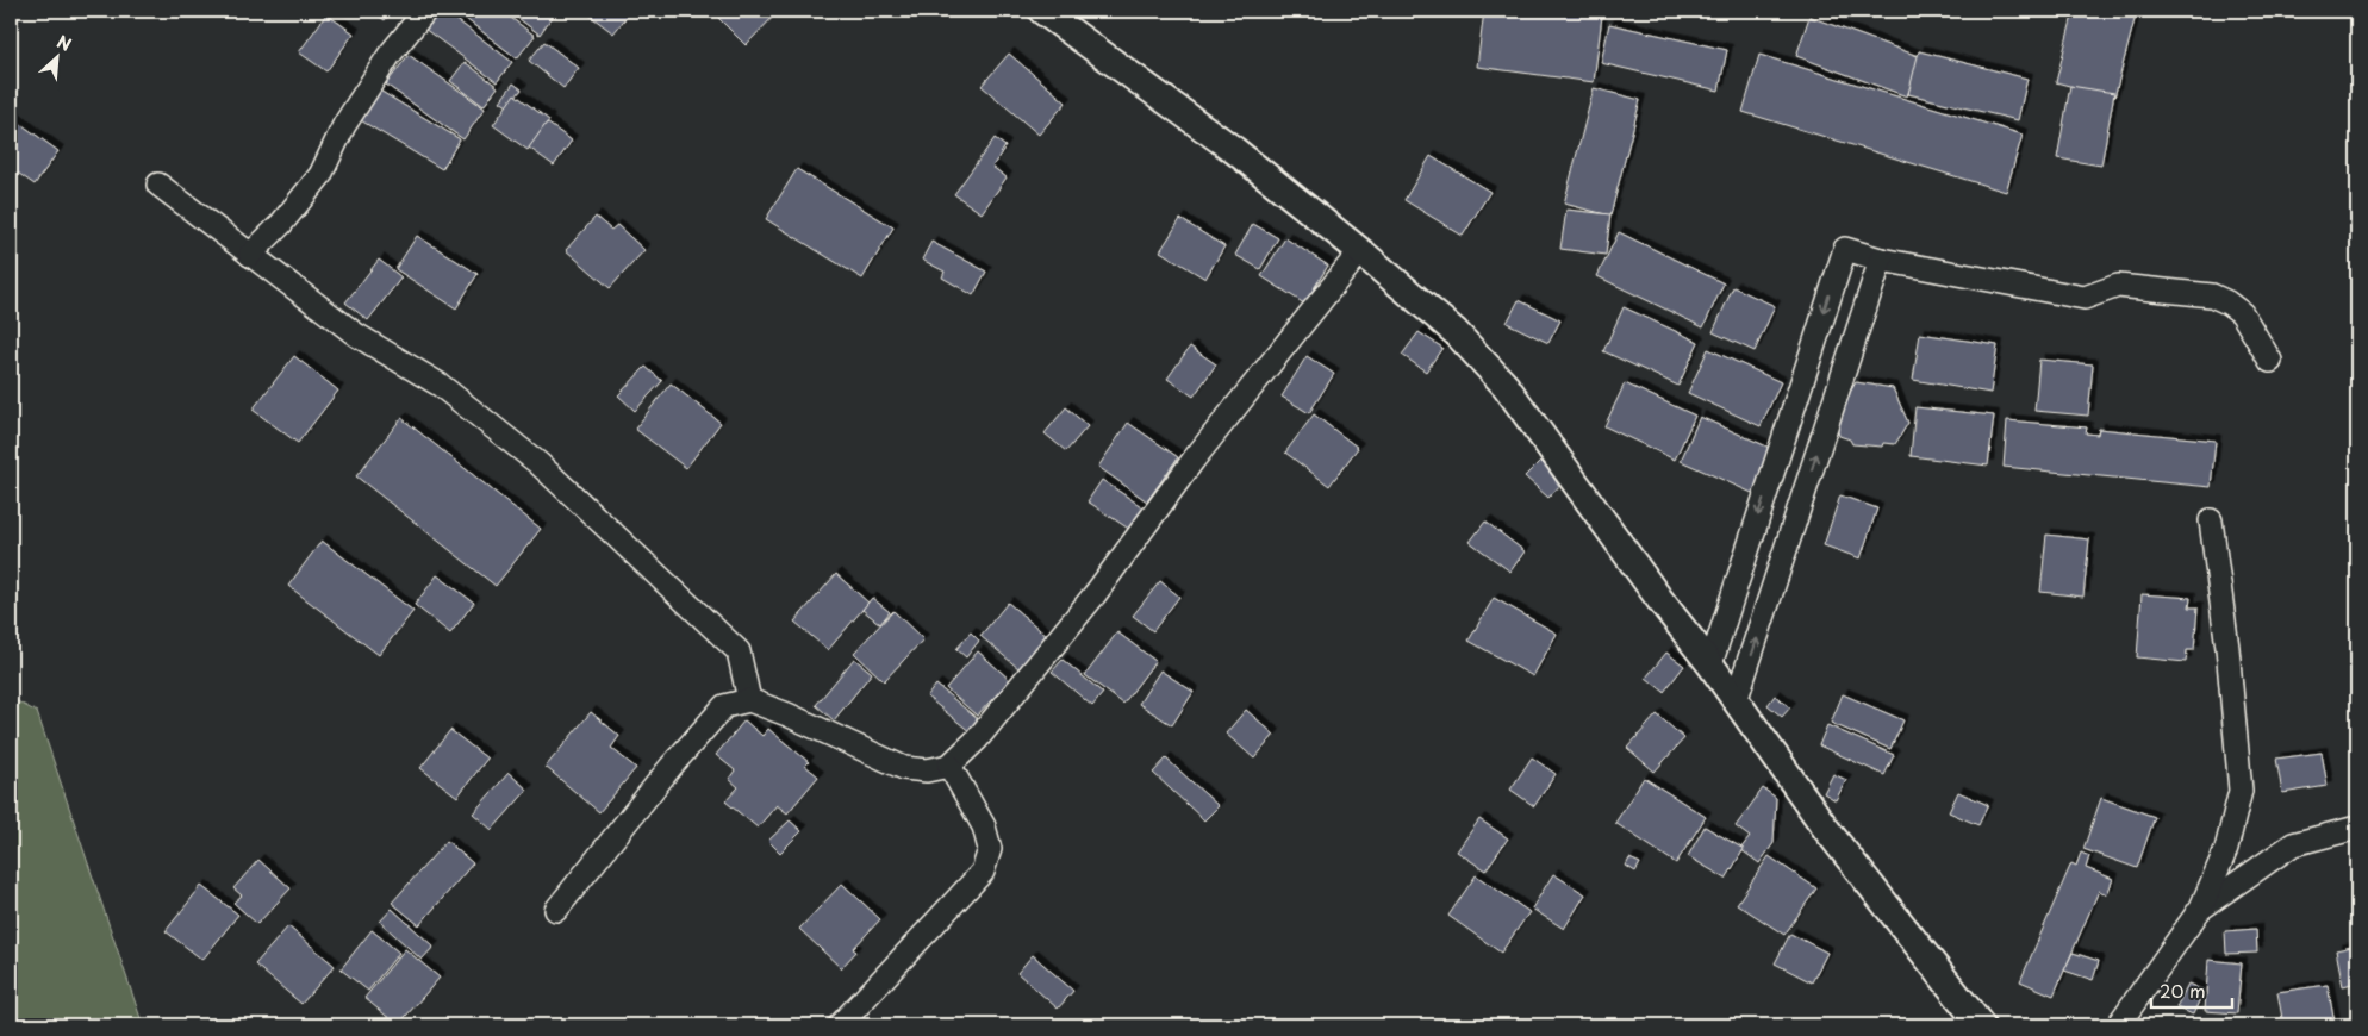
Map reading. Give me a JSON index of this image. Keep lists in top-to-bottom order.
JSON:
{
  "scale_bar": "20 m",
  "north": "top right"
}
